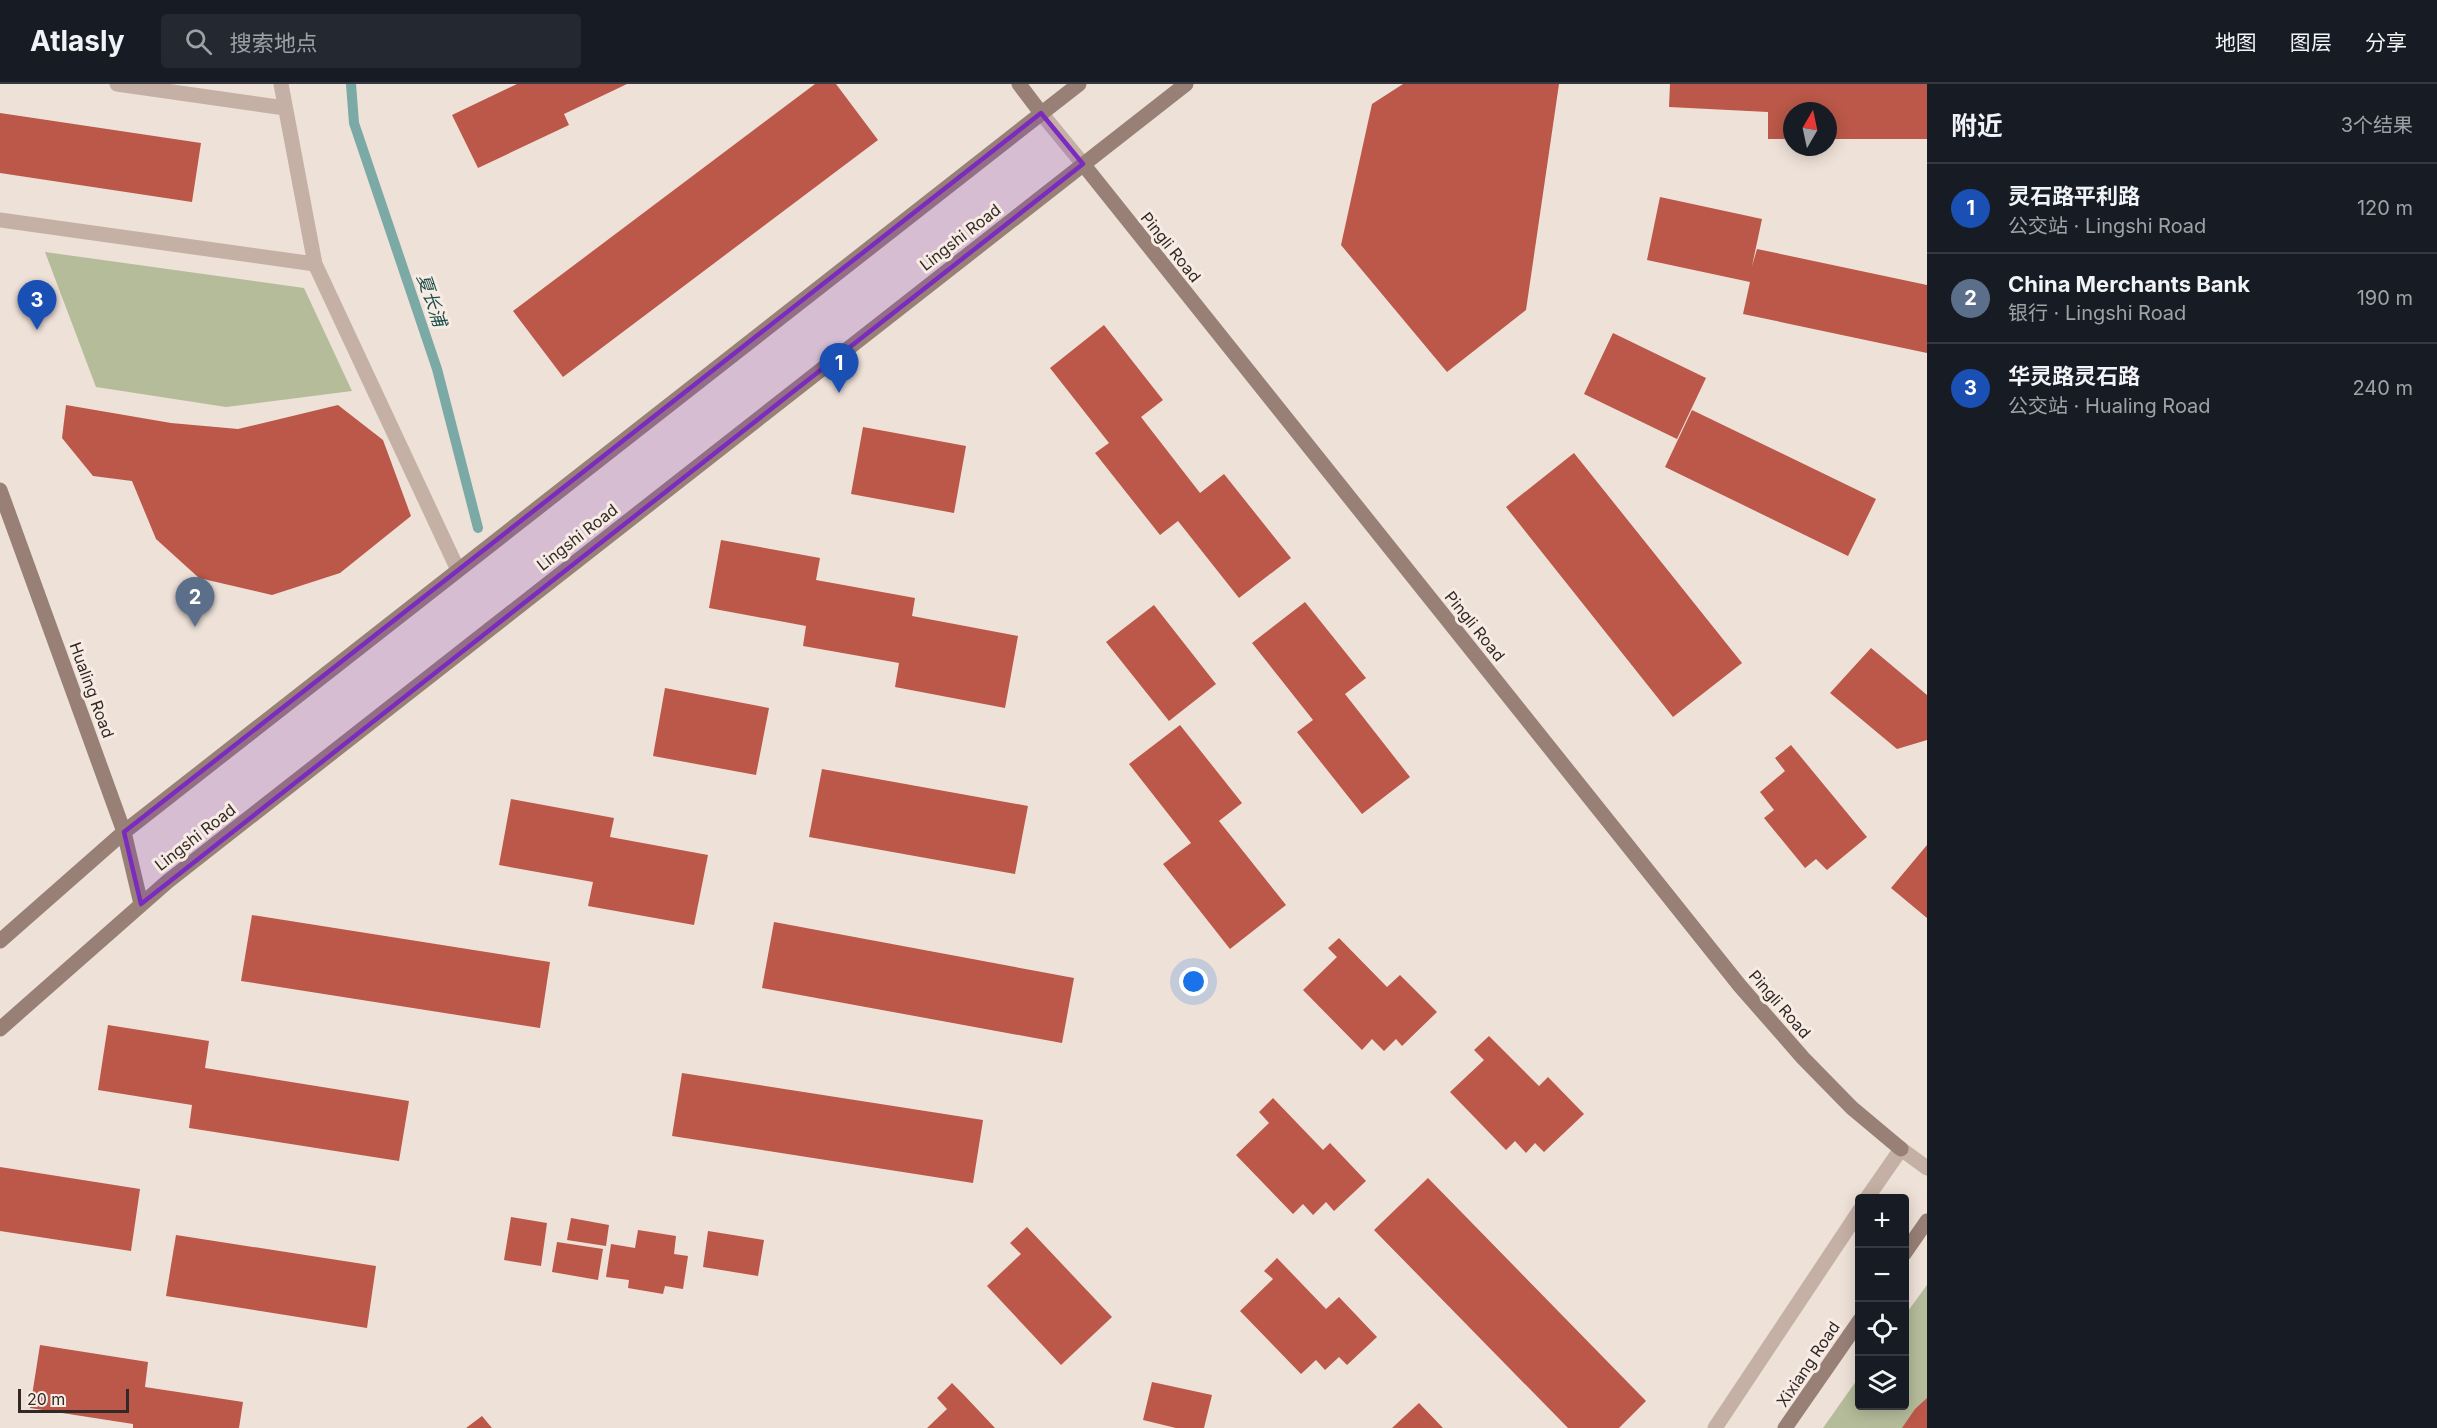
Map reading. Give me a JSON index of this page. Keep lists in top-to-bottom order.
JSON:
{
  "streets": {
    "main road": [
      "Lingshi Road",
      "Pingli Road",
      "Hualing Road",
      "Xixiang Road"
    ]
  },
  "crossings": [
    ["Lingshi Road", "Pingli Road"],
    ["Lingshi Road", "Hualing Road"]
  ],
  "water": ["夏长浦"],
  "scale_bar": "20 m",
  "north": "top",
  "page": {
    "header": "Atlasly",
    "search": "搜索地点",
    "nav": ["地图", "图层", "分享"],
    "heading": ["附近", "3个结果"],
    "list": [
      {
        "mark": "1",
        "name": "灵石路平利路",
        "note": "公交站 · Lingshi Road",
        "value": "120 m"
      },
      {
        "mark": "2",
        "name": "China Merchants Bank",
        "note": "银行 · Lingshi Road",
        "value": "190 m"
      },
      {
        "mark": "3",
        "name": "华灵路灵石路",
        "note": "公交站 · Hualing Road",
        "value": "240 m"
      }
    ],
    "pins": ["3", "1", "2"],
    "map_buttons": ["+", "−"],
    "scale": "20 m"
  }
}
